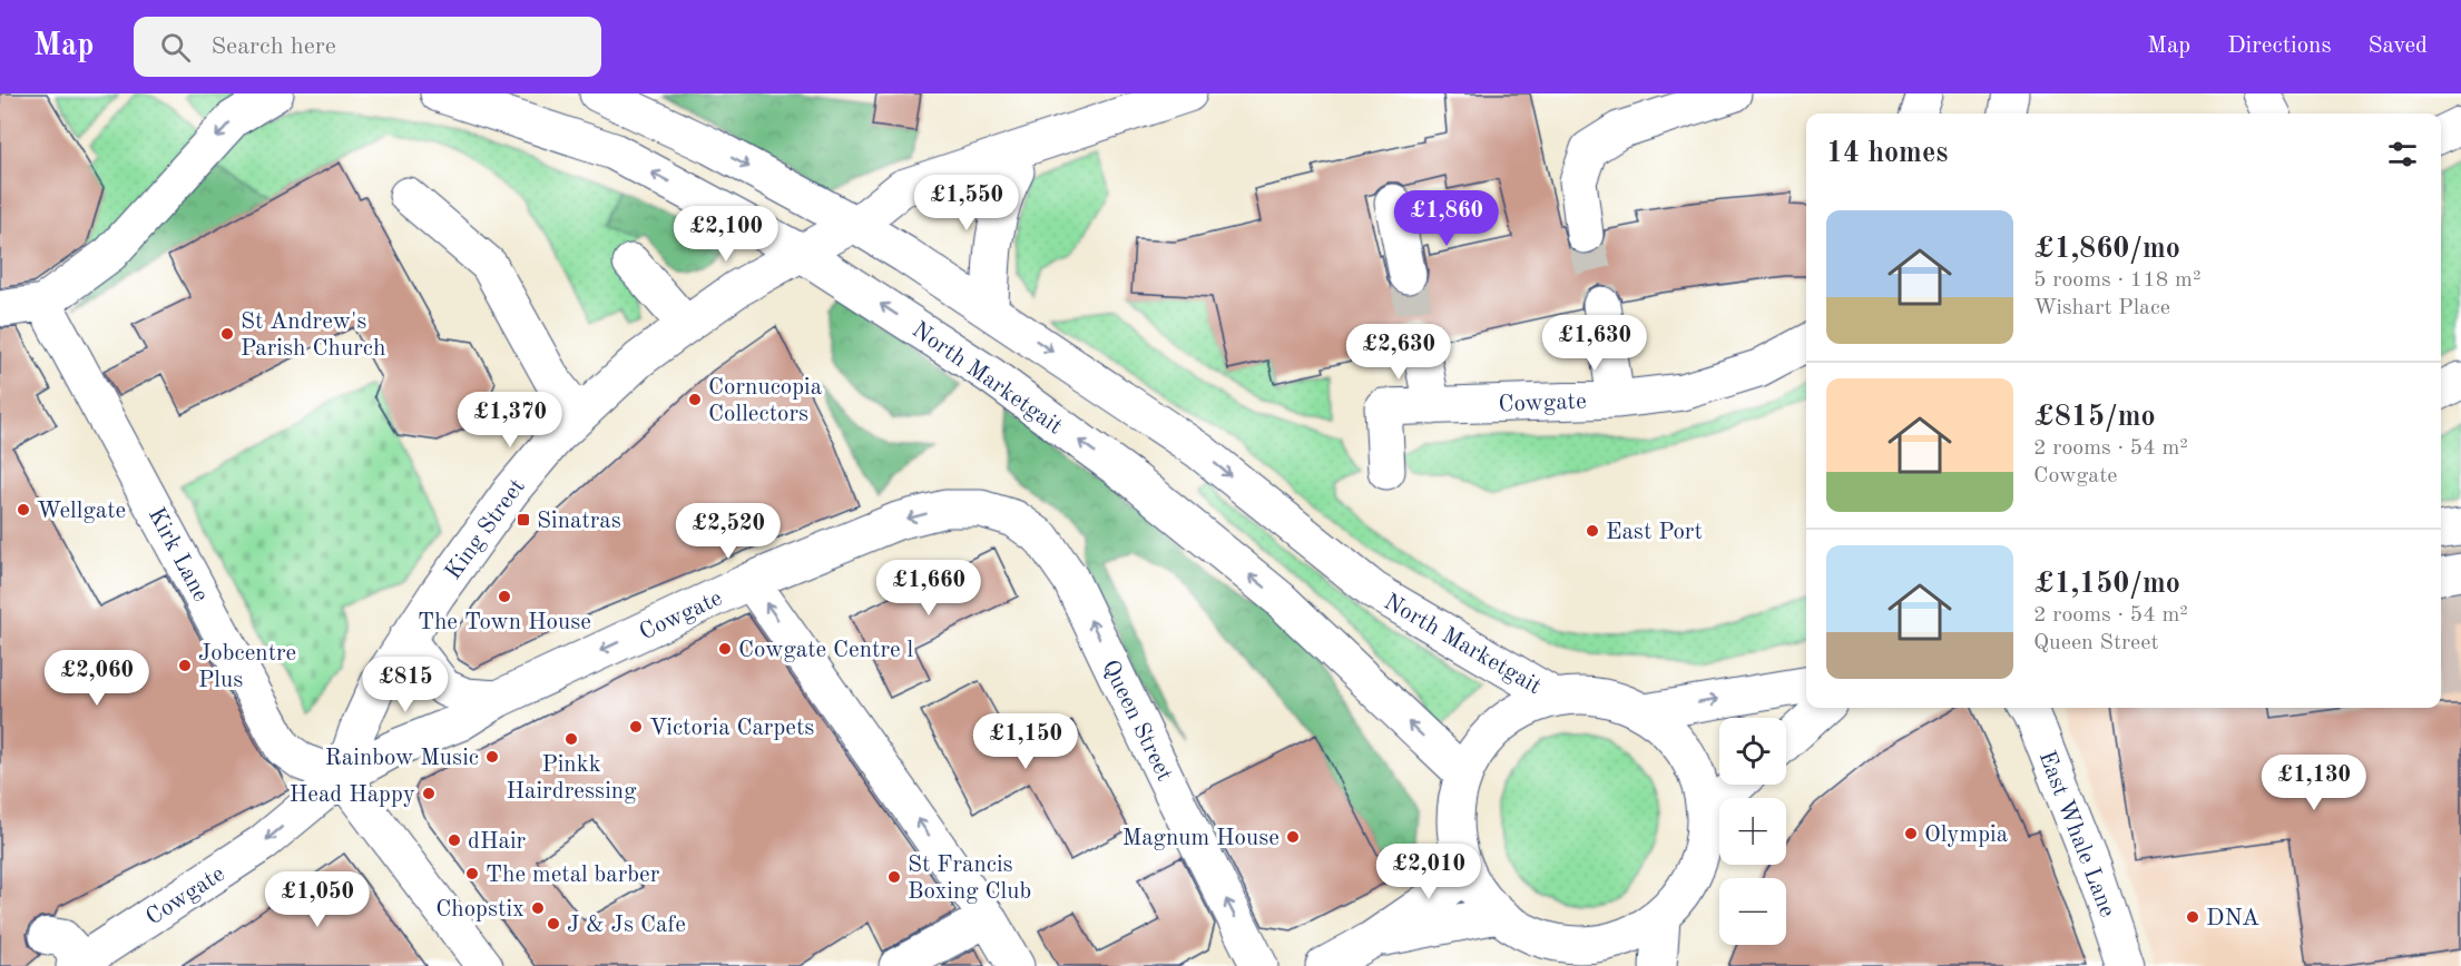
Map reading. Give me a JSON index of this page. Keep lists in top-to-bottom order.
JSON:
{
  "streets": {
    "street": [
      "North Marketgait",
      "Cowgate",
      "King Street",
      "Kirk Lane",
      "Queen Street",
      "East Whale Lane"
    ]
  },
  "crossings": [
    ["North Marketgait", "King Street"],
    ["Cowgate", "King Street"],
    ["Cowgate", "Kirk Lane"],
    ["Cowgate", "Queen Street"],
    ["King Street", "Kirk Lane"]
  ],
  "one_way": ["Cowgate"],
  "places": {
    "other": [
      "St Andrew's Parish Church",
      "Cornucopia Collectors",
      "Wellgate",
      "East Port",
      "The Town House",
      "Cowgate Centre l",
      "Jobcentre Plus",
      "Victoria Carpets",
      "Pinkk Hairdressing",
      "Rainbow Music",
      "Head Happy",
      "Olympia",
      "Magnum House",
      "dHair",
      "The metal barber",
      "St Francis Boxing Club",
      "Chopstix",
      "DNA",
      "J & Js Cafe"
    ],
    "transit": ["Sinatras"]
  },
  "page": {
    "header": "Map",
    "search": "Search here",
    "nav": ["Map", "Directions", "Saved"],
    "heading": "14 homes",
    "price": [
      "£1,550",
      "£1,860",
      "£2,100",
      "£1,630",
      "£2,630",
      "£1,370",
      "£2,520",
      "£1,660",
      "£2,060",
      "£815",
      "£1,150",
      "£1,130",
      "£2,010",
      "£1,050"
    ],
    "list": [
      {
        "name": "£1,860/mo",
        "note": "5 rooms · 118 m² · Wishart Place"
      },
      {
        "name": "£815/mo",
        "note": "2 rooms · 54 m² · Cowgate"
      },
      {
        "name": "£1,150/mo",
        "note": "2 rooms · 54 m² · Queen Street"
      }
    ],
    "map_buttons": ["+", "−"]
  }
}
